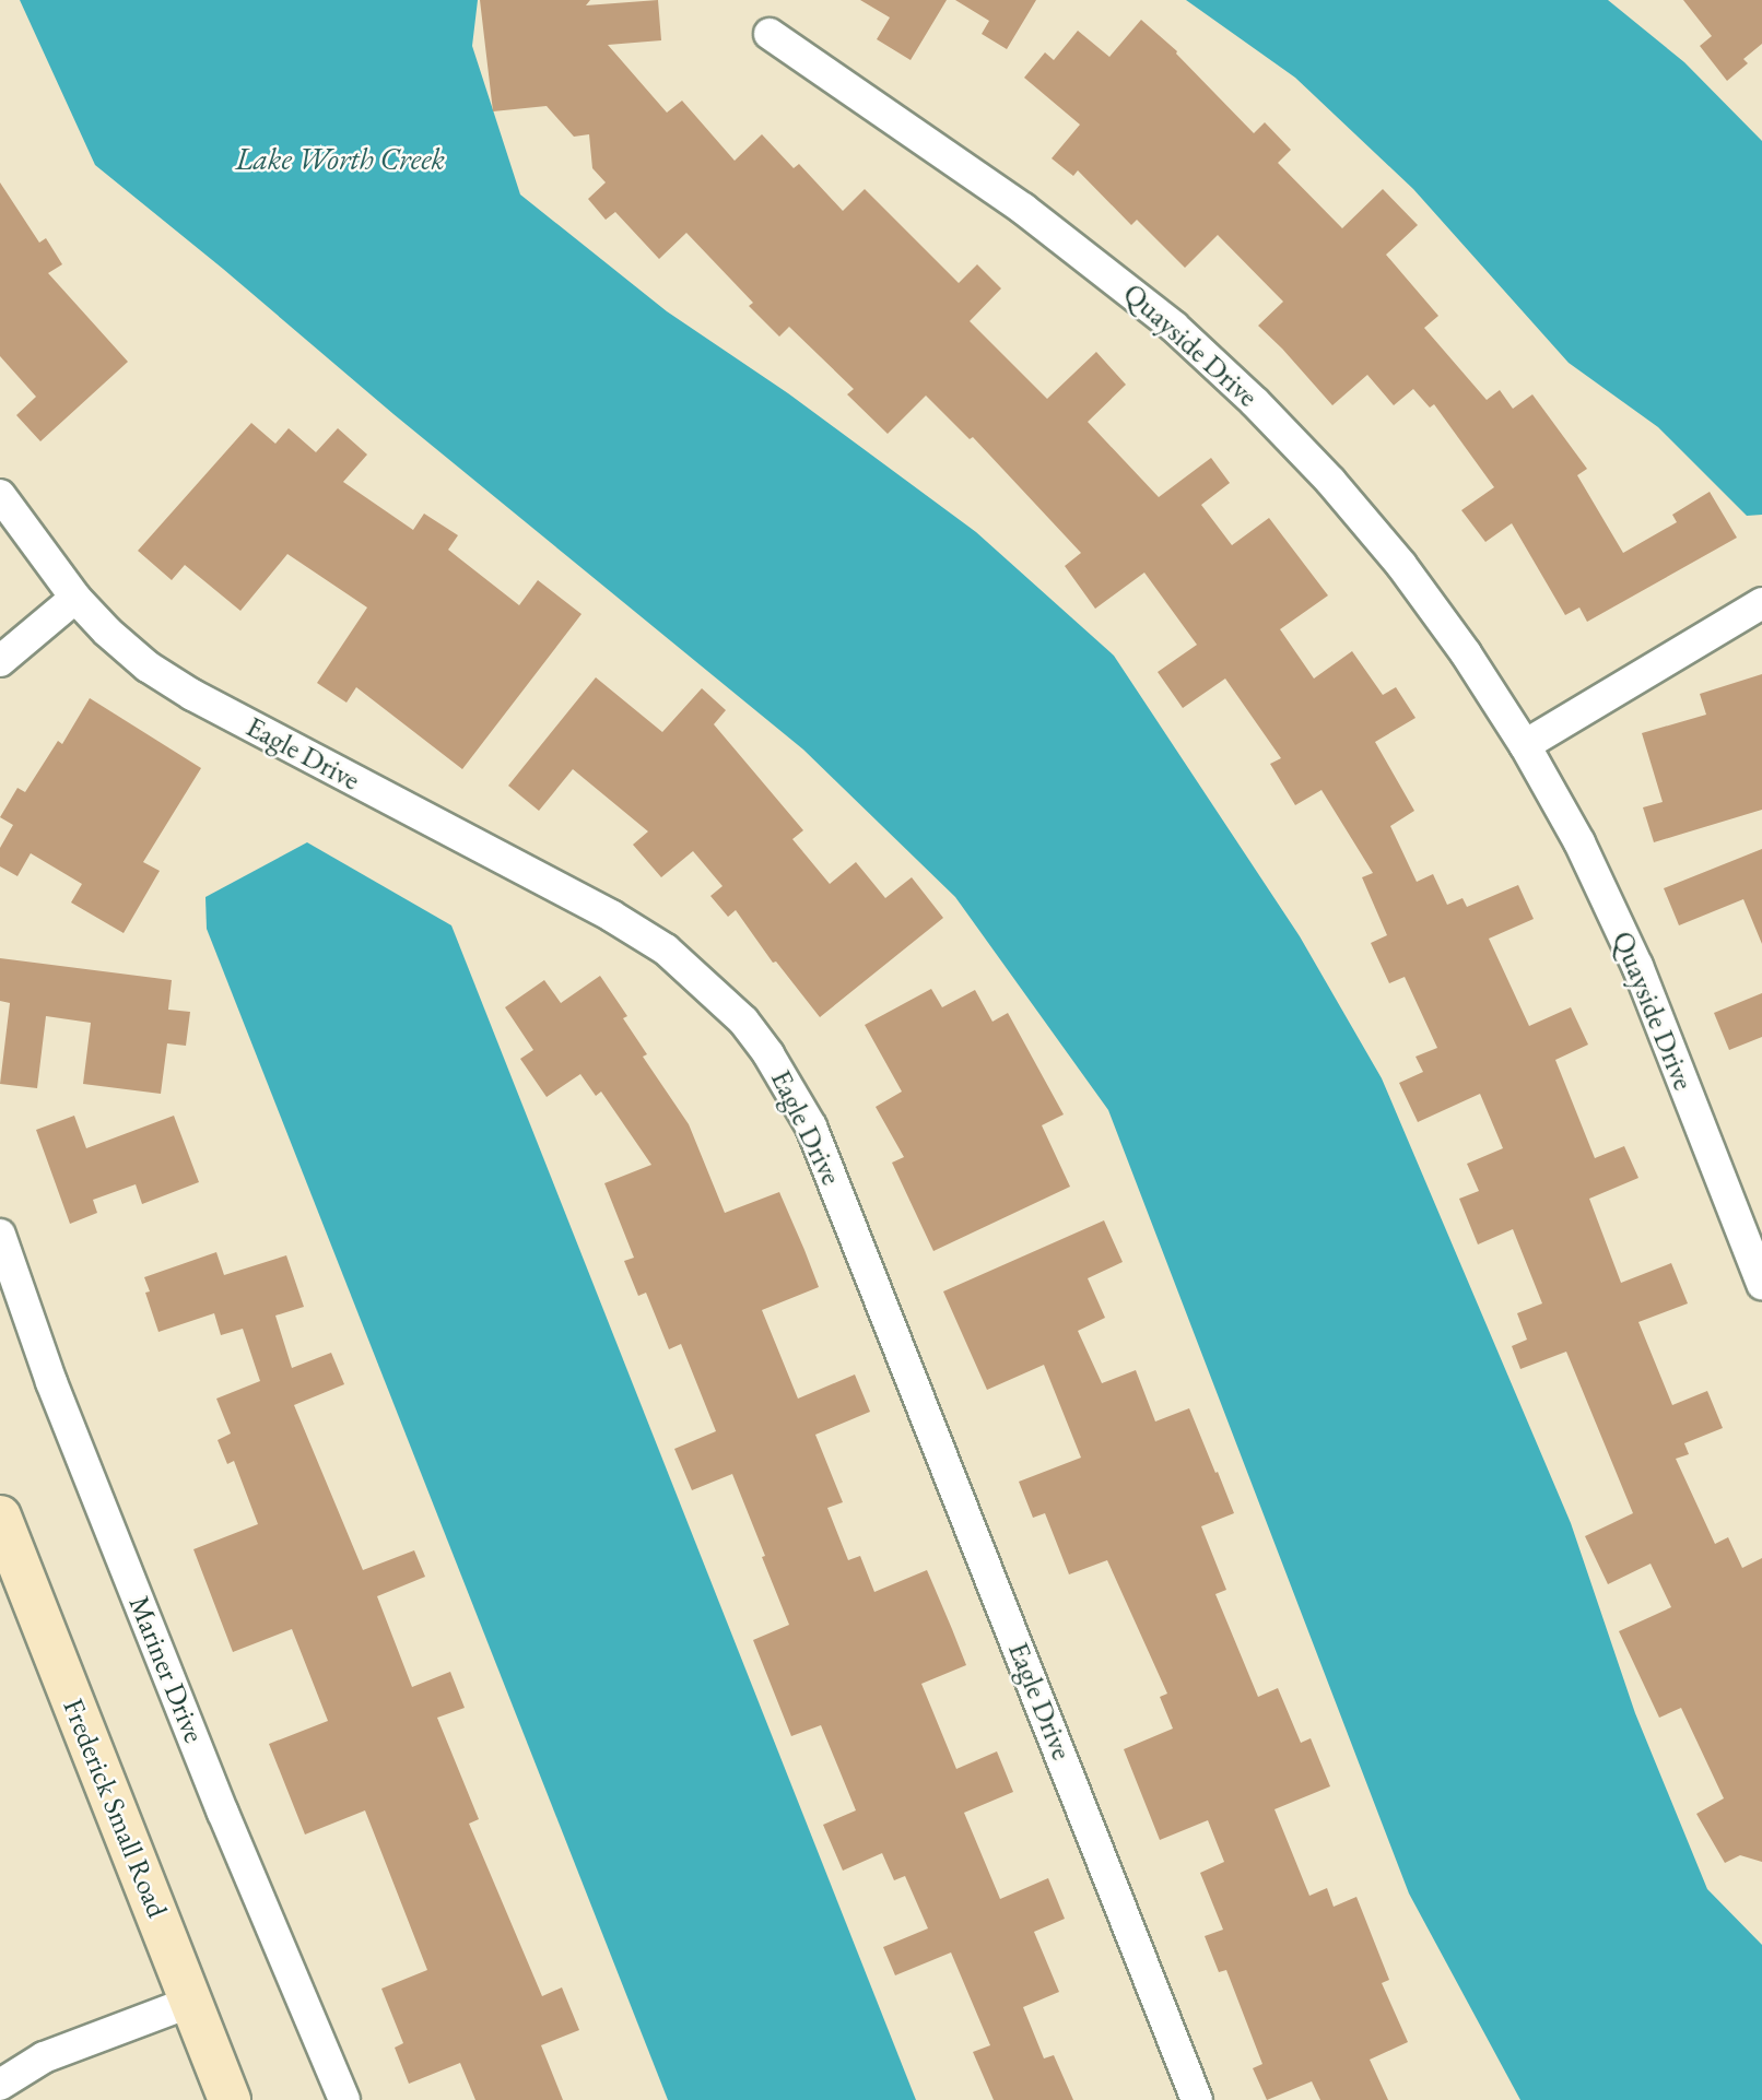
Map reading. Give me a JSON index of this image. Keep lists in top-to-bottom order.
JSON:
{
  "streets": {
    "street": [
      "Quayside Drive",
      "Eagle Drive",
      "Mariner Drive",
      "Frederick Small Road"
    ]
  },
  "water": ["Lake Worth Creek"]
}
